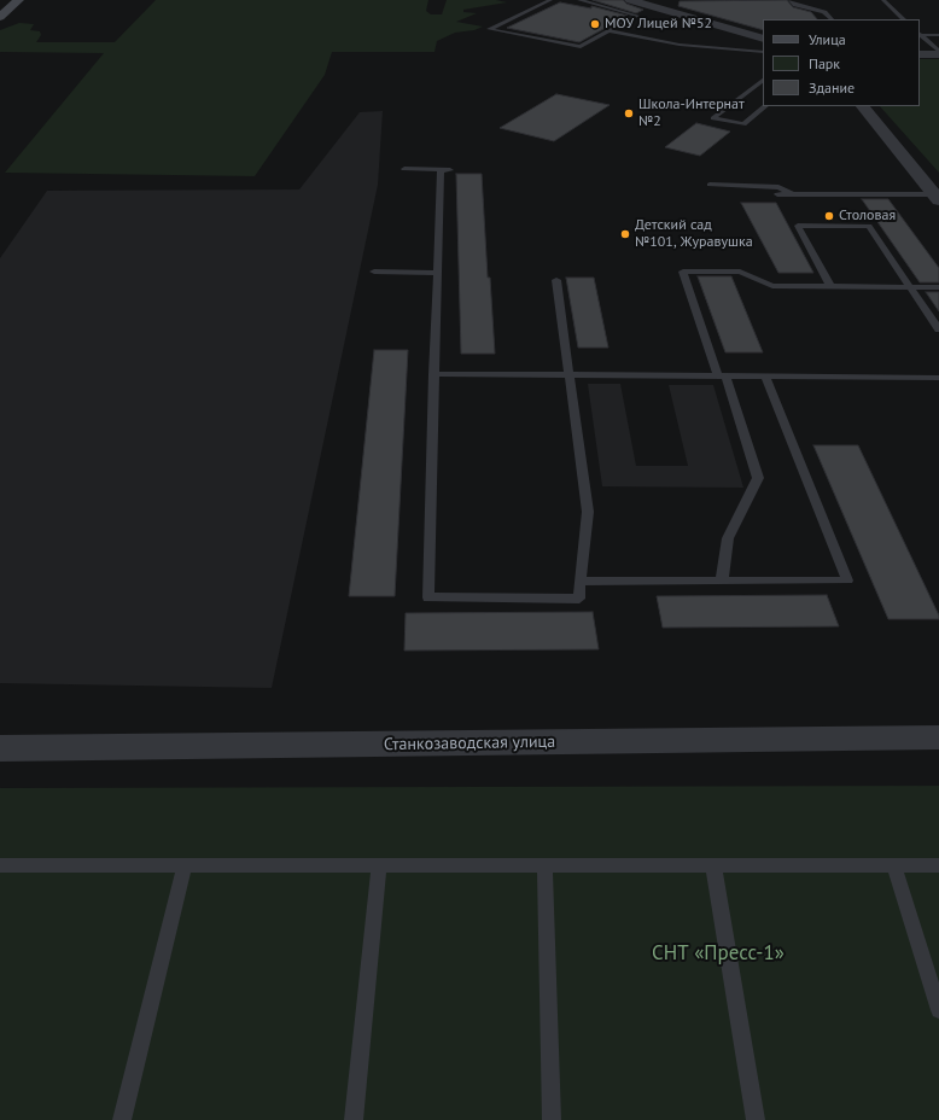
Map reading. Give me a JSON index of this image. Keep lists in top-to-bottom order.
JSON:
{
  "streets": {
    "street": ["Станкозаводская улица"]
  },
  "parks": ["СНТ «Пресс-1»"],
  "places": [
    "МОУ Лицей №52",
    "Школа-Интернат №2",
    "Столовая",
    "Детский сад №101, Журавушка"
  ],
  "legend": ["Улица", "Парк", "Здание"]
}
